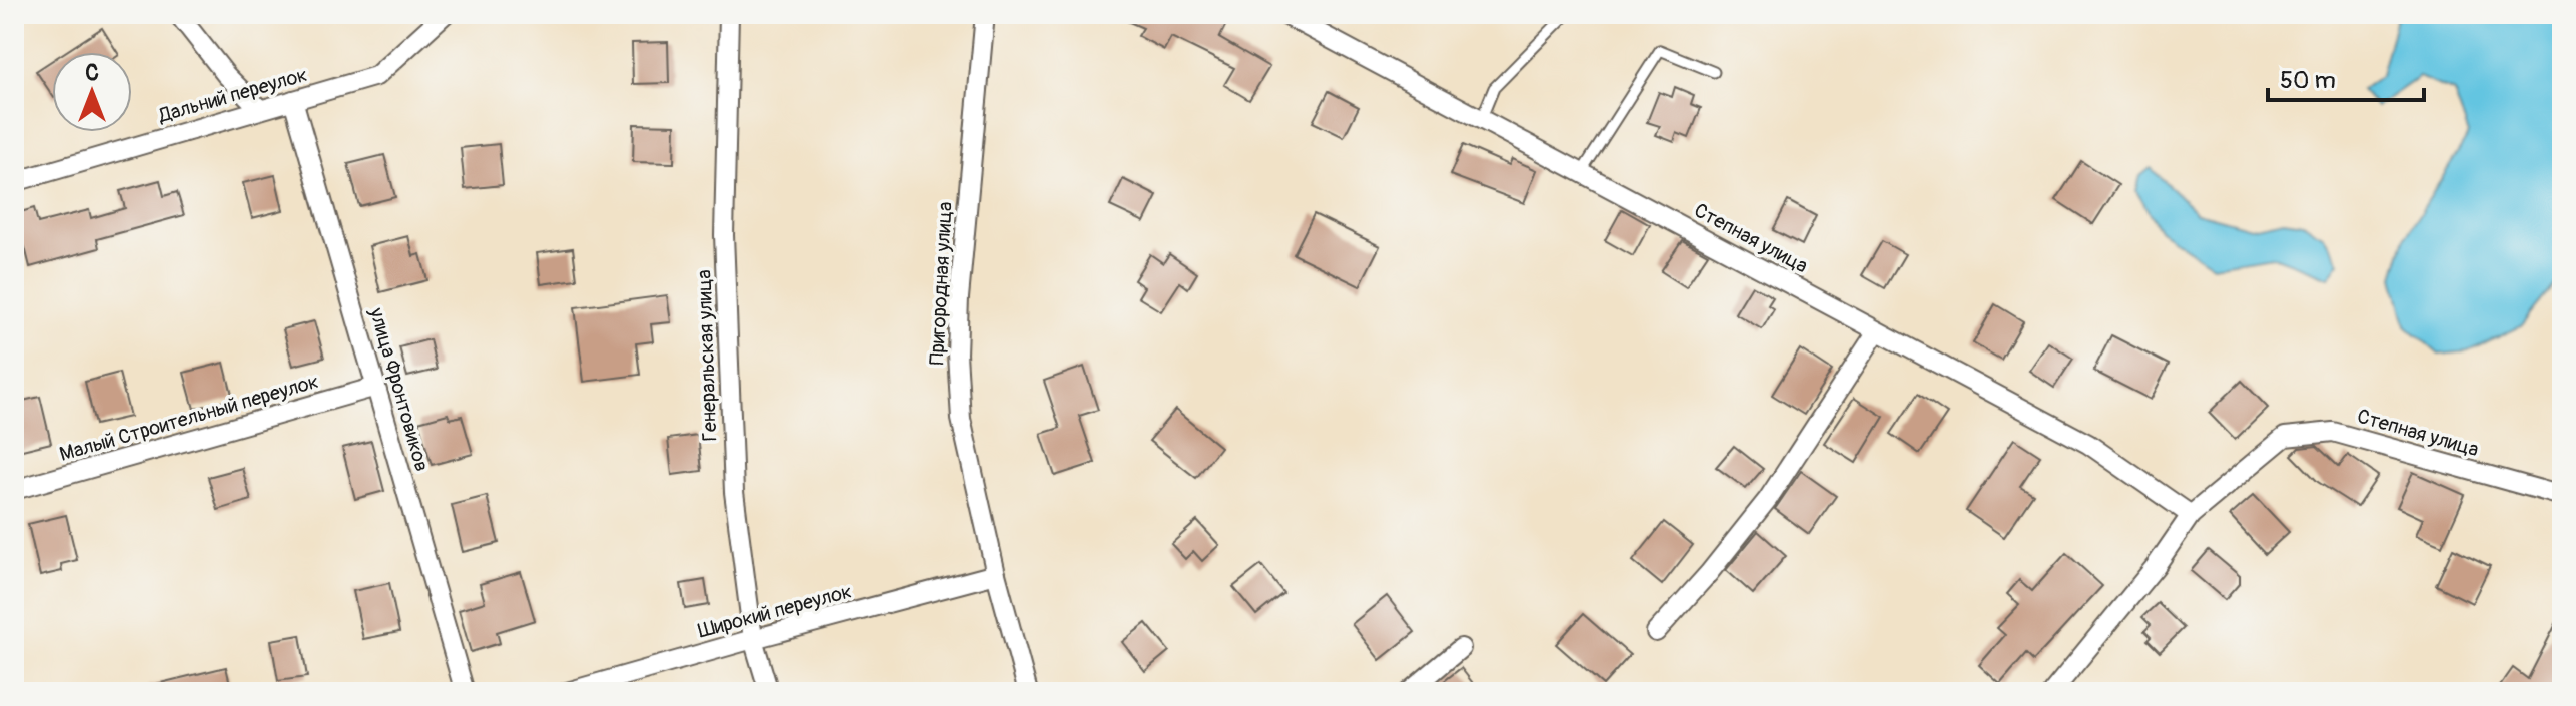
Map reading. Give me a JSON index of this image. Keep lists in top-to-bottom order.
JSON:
{
  "streets": {
    "street": [
      "Дальний переулок",
      "Степная улица",
      "Пригородная улица",
      "Генеральская улица",
      "улица Фронтовиков",
      "Малый Строительный переулок",
      "Широкий переулок"
    ]
  },
  "crossings": [
    ["Дальний переулок", "улица Фронтовиков"],
    ["Пригородная улица", "Широкий переулок"],
    ["Генеральская улица", "Широкий переулок"],
    ["улица Фронтовиков", "Малый Строительный переулок"]
  ],
  "scale_bar": "50 m",
  "north": "top"
}
